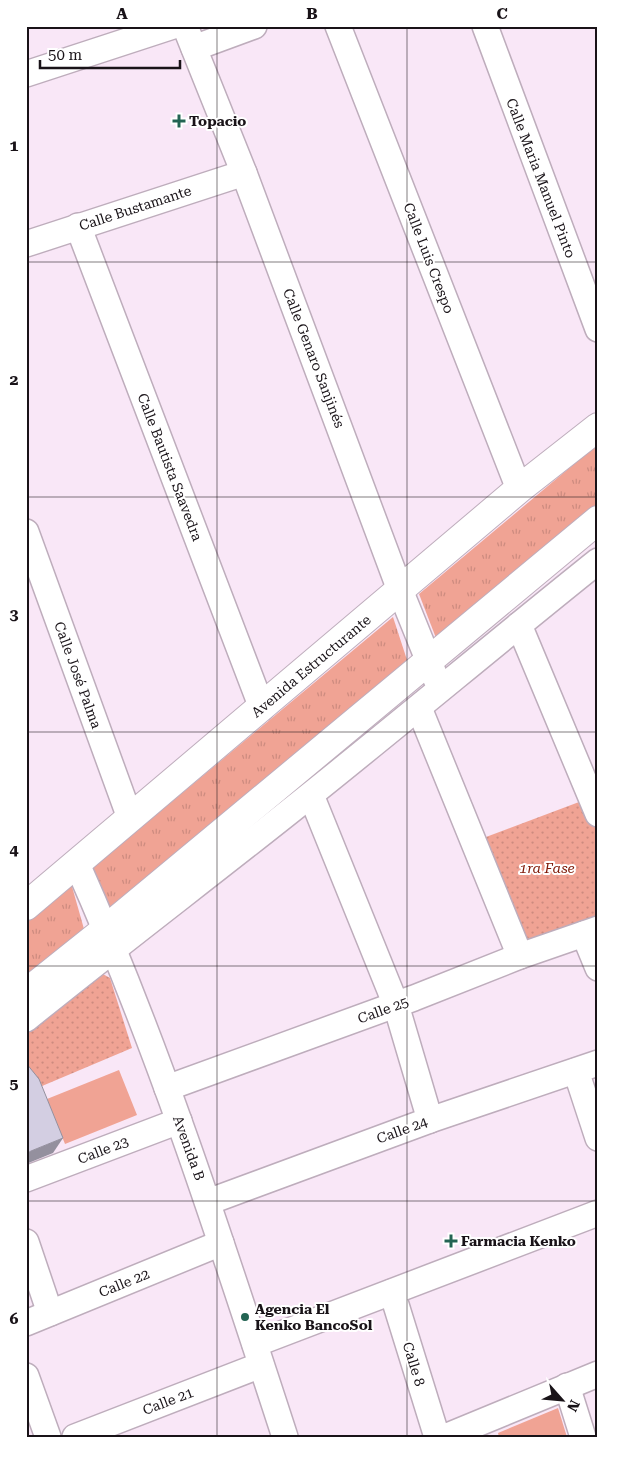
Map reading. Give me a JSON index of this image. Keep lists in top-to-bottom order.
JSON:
{
  "streets": {
    "main road": ["Avenida Estructurante"],
    "street": [
      "Calle Maria Manuel Pinto",
      "Calle Bustamante",
      "Calle Luis Crespo",
      "Calle Genaro Sanjinés",
      "Calle Bautista Saavedra",
      "Calle José Palma",
      "Calle 25",
      "Calle 24",
      "Avenida B",
      "Calle 23",
      "Calle 22",
      "Calle 8",
      "Calle 21"
    ]
  },
  "crossings": [
    ["Calle Bustamante", "Calle Genaro Sanjinés"],
    ["Calle Bustamante", "Calle Bautista Saavedra"],
    ["Calle Luis Crespo", "Avenida Estructurante"],
    ["Calle Genaro Sanjinés", "Avenida Estructurante"],
    ["Calle Bautista Saavedra", "Avenida Estructurante"],
    ["Avenida Estructurante", "Calle José Palma"],
    ["Avenida Estructurante", "Avenida B"],
    ["Calle 25", "Avenida B"],
    ["Calle 24", "Avenida B"],
    ["Avenida B", "Calle 23"],
    ["Avenida B", "Calle 22"],
    ["Avenida B", "Calle 21"],
    ["Calle 8", "Calle 21"]
  ],
  "parks": ["1ra Fase"],
  "places": {
    "health": ["Topacio", "Farmacia Kenko"],
    "other": ["Agencia El Kenko BancoSol"]
  },
  "scale_bar": "50 m",
  "north": "bottom right",
  "grid": {
    "columns": ["A", "B", "C"],
    "rows": [
      "1",
      "2",
      "3",
      "4",
      "5",
      "6"
    ]
  }
}
